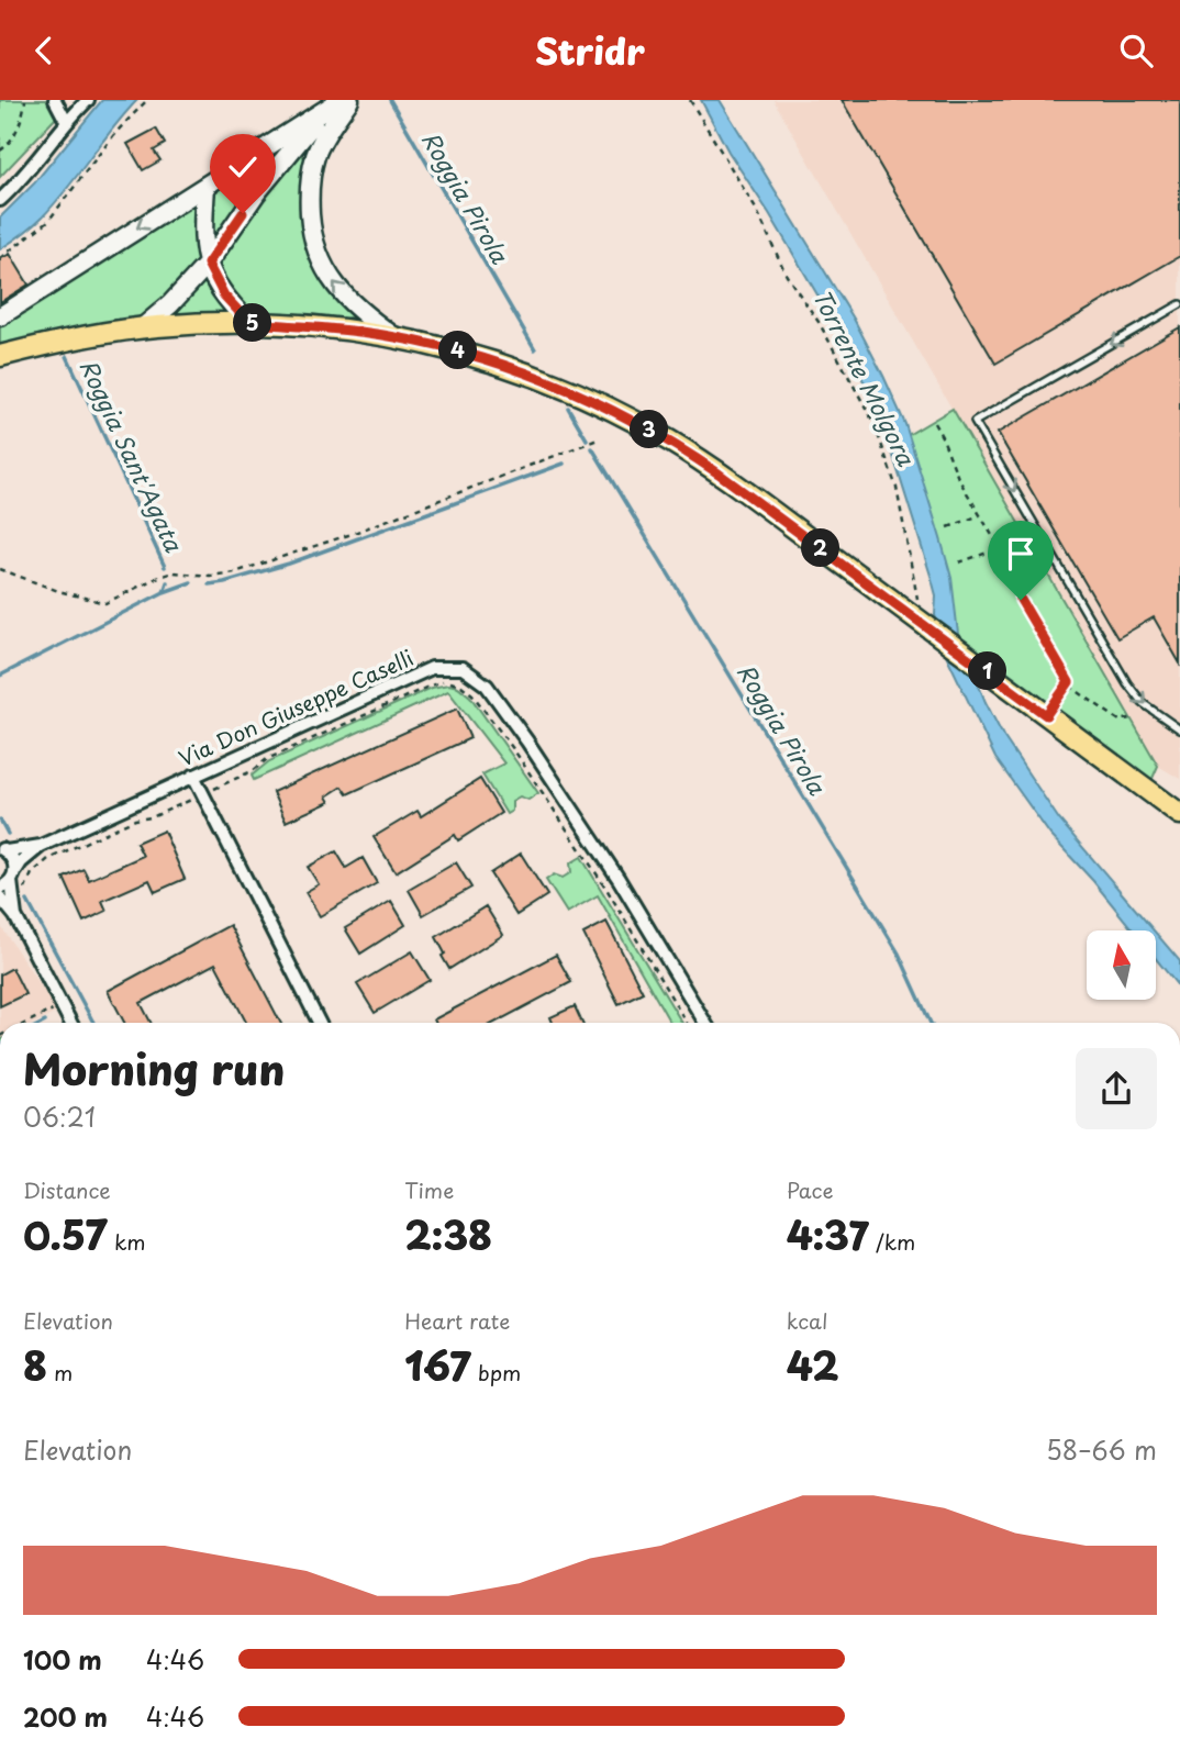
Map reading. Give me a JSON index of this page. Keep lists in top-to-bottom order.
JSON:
{
  "streets": {
    "street": ["Via Don Giuseppe Caselli"]
  },
  "water": ["Roggia Pirola", "Torrente Molgora", "Roggia Sant'Agata"],
  "north": "top",
  "page": {
    "header": "Stridr",
    "pins": [
      "5",
      "4",
      "3",
      "2",
      "1"
    ],
    "heading": ["Morning run", "06:21"],
    "stats": [
      ["Distance", "0.57 km"],
      ["Time", "2:38"],
      ["Pace", "4:37 /km"],
      ["Elevation", "8 m"],
      ["Heart rate", "167 bpm"],
      ["kcal", "42"]
    ],
    "chart": ["Elevation", "58–66 m"],
    "list": [
      {
        "name": "100 m",
        "note": "4:46"
      },
      {
        "name": "200 m",
        "note": "4:46"
      }
    ]
  }
}
